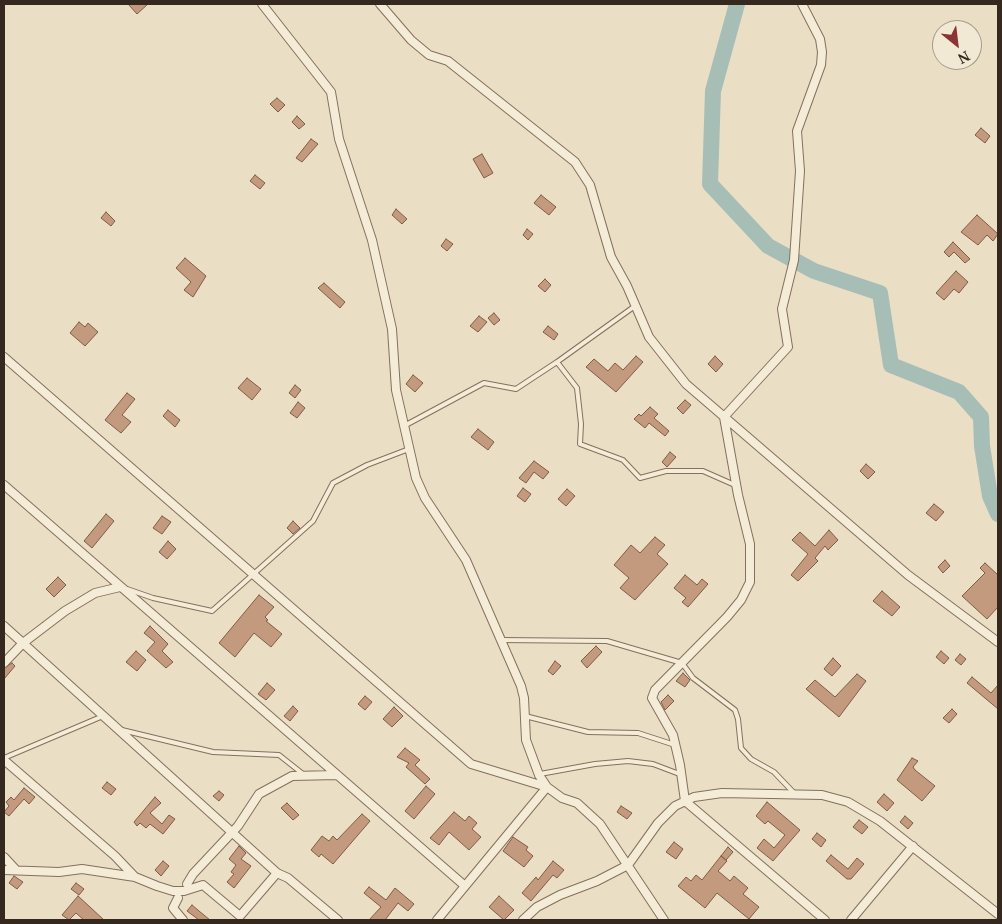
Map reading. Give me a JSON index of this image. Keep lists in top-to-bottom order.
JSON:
{
  "north": "bottom right"
}
